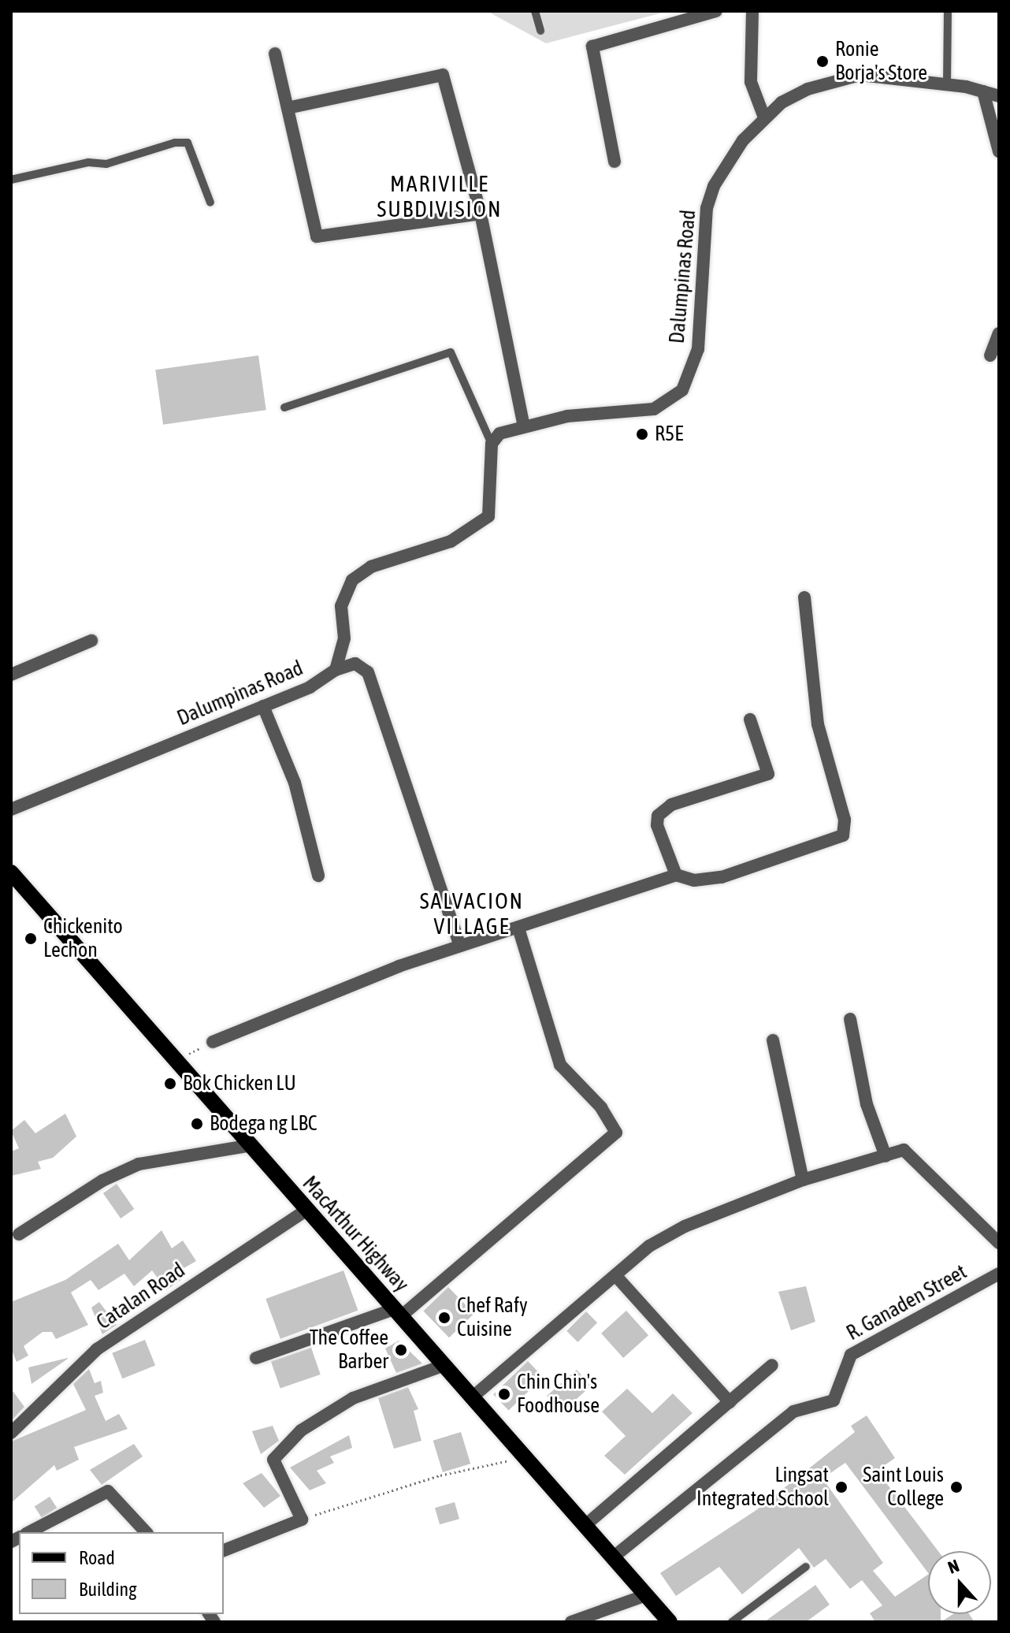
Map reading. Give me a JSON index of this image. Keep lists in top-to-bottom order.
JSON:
{
  "streets": {
    "main road": ["MacArthur Highway"],
    "street": ["Dalumpinas Road", "Catalan Road", "R. Ganaden Street"]
  },
  "crossings": [
    ["MacArthur Highway", "Catalan Road"],
    ["MacArthur Highway", "R. Ganaden Street"]
  ],
  "districts": ["MARIVILLE SUBDIVISION", "SALVACION VILLAGE"],
  "places": [
    "Ronie Borja's Store",
    "R5E",
    "Chickenito Lechon",
    "Bok Chicken LU",
    "Bodega ng LBC",
    "Chef Rafy Cuisine",
    "The Coffee Barber",
    "Chin Chin's Foodhouse",
    "Lingsat Integrated School",
    "Saint Louis College"
  ],
  "legend": ["Road", "Building"],
  "north": "top"
}
